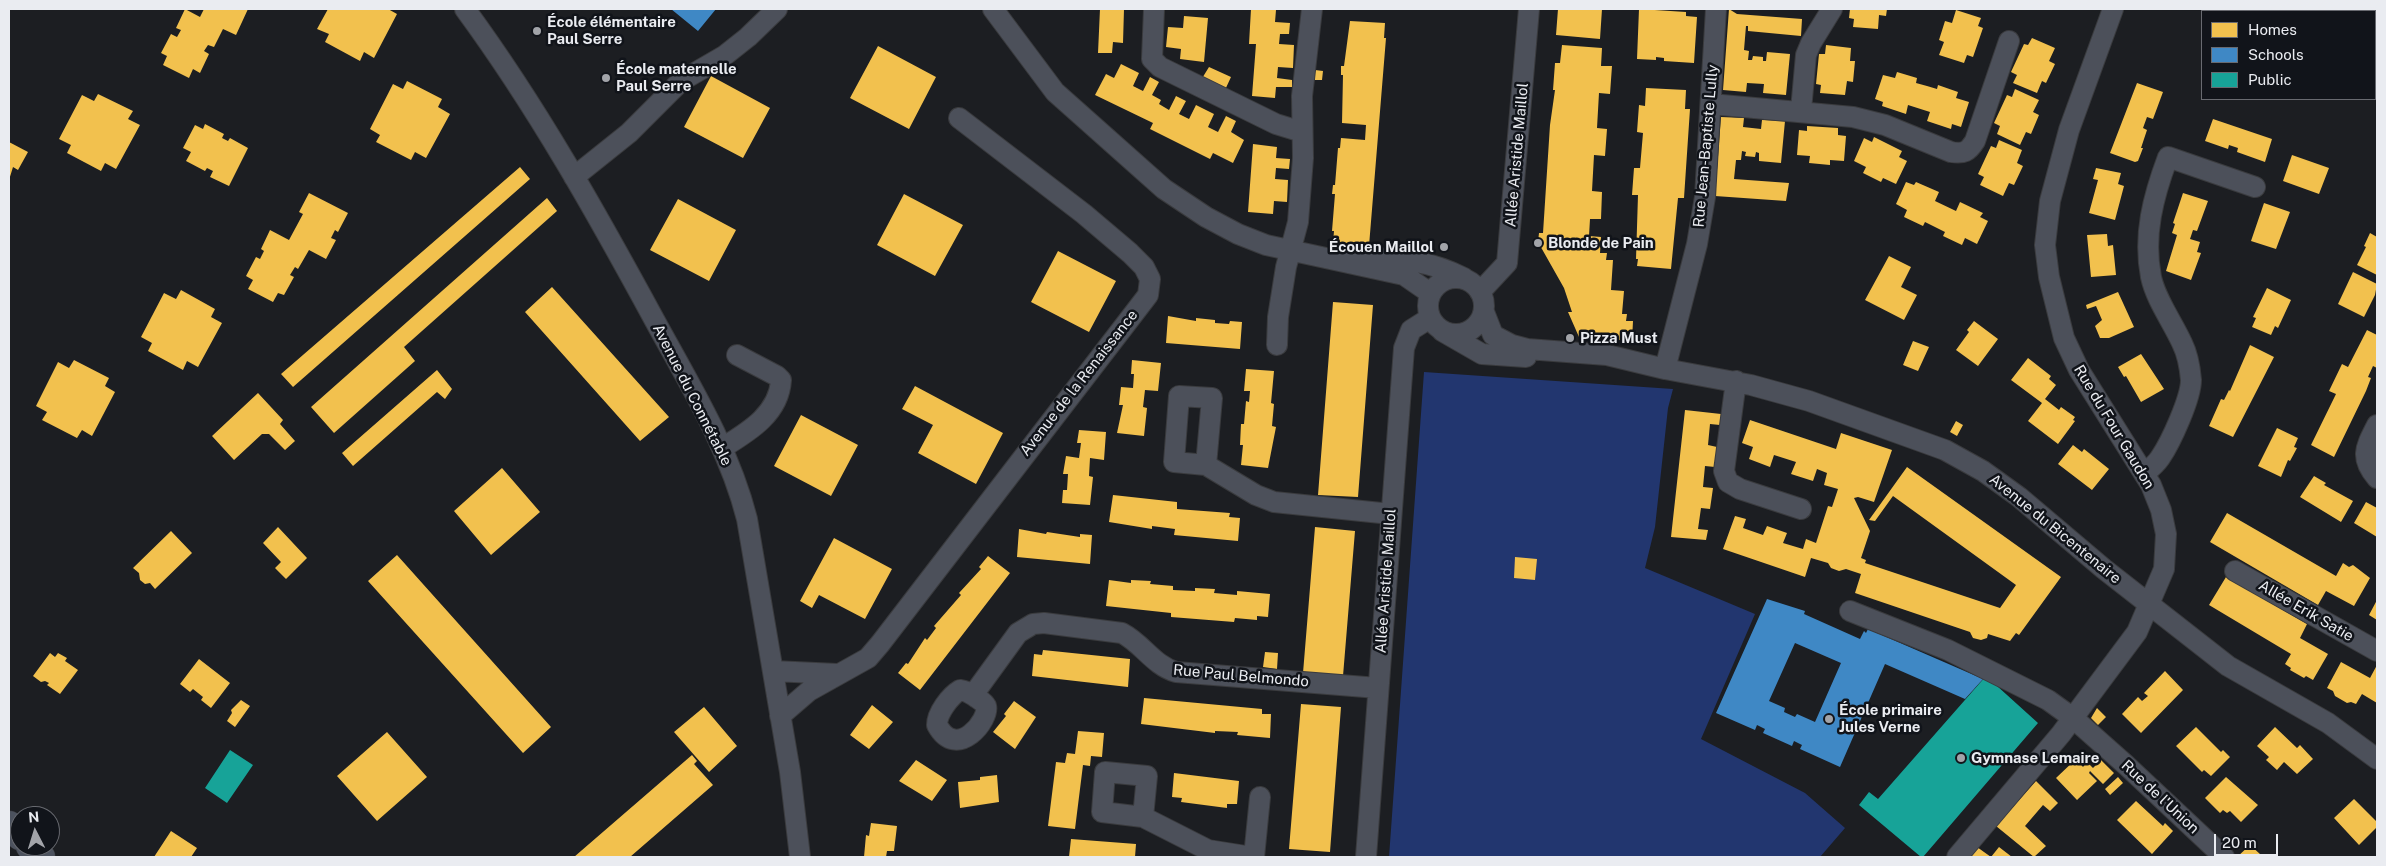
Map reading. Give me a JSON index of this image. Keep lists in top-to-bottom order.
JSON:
{
  "streets": {
    "street": [
      "Rue Jean-Baptiste Lully",
      "Allée Aristide Maillol",
      "Avenue de la Renaissance",
      "Avenue du Connétable",
      "Rue du Four Gaudon",
      "Avenue du Bicentenaire",
      "Allée Erik Satie",
      "Rue Paul Belmondo",
      "Rue de l'Union"
    ]
  },
  "crossings": [
    ["Rue Jean-Baptiste Lully", "Avenue du Bicentenaire"],
    ["Allée Aristide Maillol", "Avenue du Bicentenaire"],
    ["Allée Aristide Maillol", "Rue Paul Belmondo"],
    ["Rue du Four Gaudon", "Avenue du Bicentenaire"],
    ["Rue du Four Gaudon", "Rue de l'Union"]
  ],
  "places": [
    "École élémentaire Paul Serre",
    "École maternelle Paul Serre",
    "Blonde de Pain",
    "Écouen Maillol",
    "Pizza Must",
    "École primaire Jules Verne",
    "Gymnase Lemaire"
  ],
  "legend": ["Homes", "Schools", "Public"],
  "scale_bar": "20 m",
  "north": "top"
}
